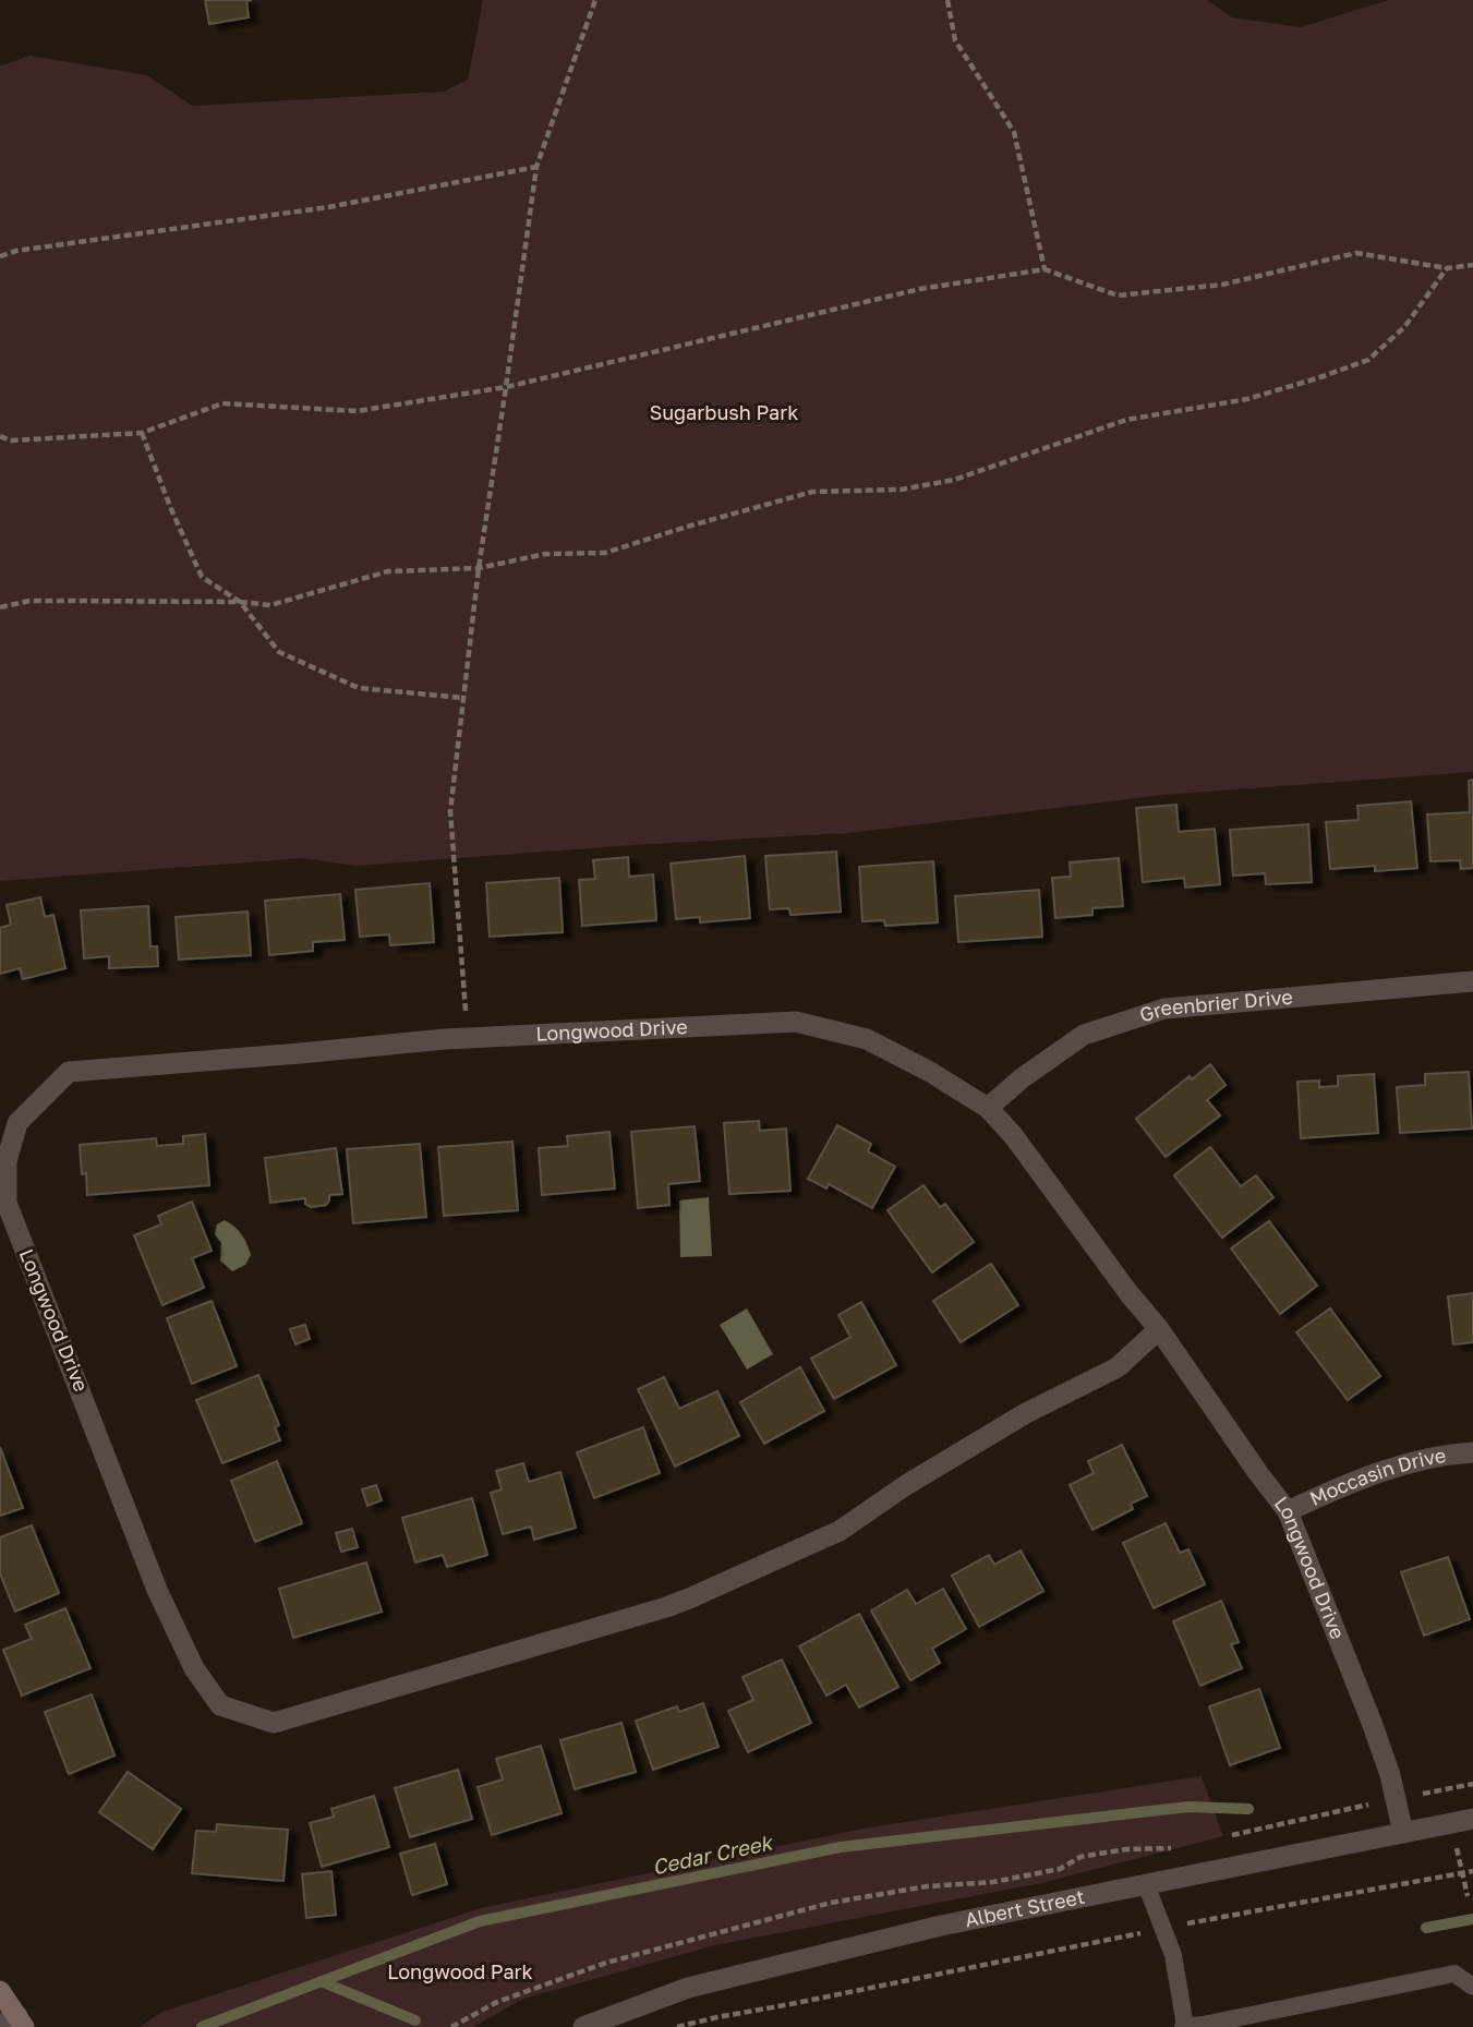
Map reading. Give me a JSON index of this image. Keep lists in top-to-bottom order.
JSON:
{
  "streets": {
    "street": [
      "Greenbrier Drive",
      "Longwood Drive",
      "Moccasin Drive",
      "Albert Street"
    ]
  },
  "crossings": [
    ["Greenbrier Drive", "Longwood Drive"],
    ["Longwood Drive", "Moccasin Drive"],
    ["Longwood Drive", "Albert Street"]
  ],
  "water": ["Cedar Creek"],
  "parks": ["Sugarbush Park", "Longwood Park"]
}
